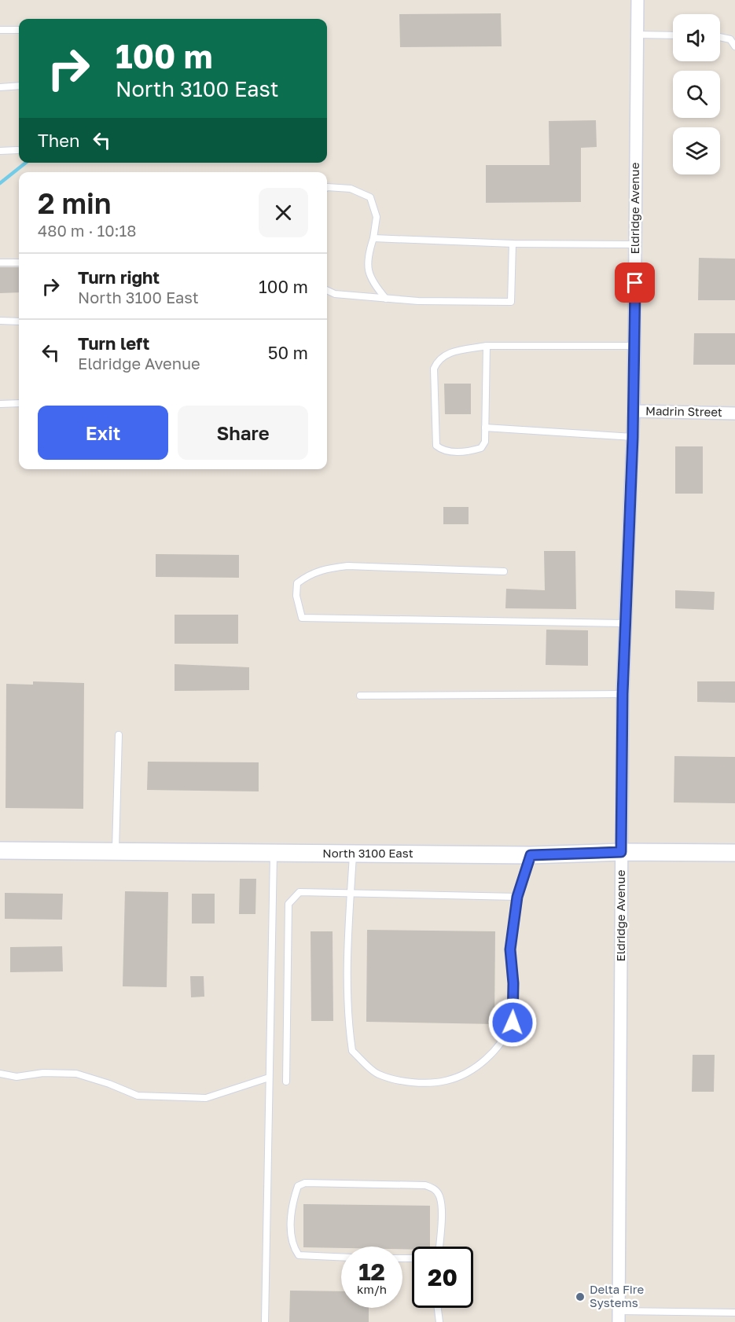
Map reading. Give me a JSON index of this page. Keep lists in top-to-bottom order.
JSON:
{
  "streets": {
    "main road": ["North 3100 East"],
    "street": ["Eldridge Avenue", "Madrin Street"]
  },
  "crossings": [
    ["Eldridge Avenue", "Madrin Street"],
    ["Eldridge Avenue", "North 3100 East"]
  ],
  "places": ["Delta Fire Systems"],
  "page": {
    "turn": ["100 m", "North 3100 East"],
    "then": "Then",
    "heading": ["2 min", "480 m · 10:18"],
    "list": [
      {
        "name": "Turn right",
        "note": "North 3100 East",
        "value": "100 m"
      },
      {
        "name": "Turn left",
        "note": "Eldridge Avenue",
        "value": "50 m"
      }
    ],
    "buttons": ["Exit", "Share"],
    "speed": "12 km/h",
    "limit": "20"
  }
}
